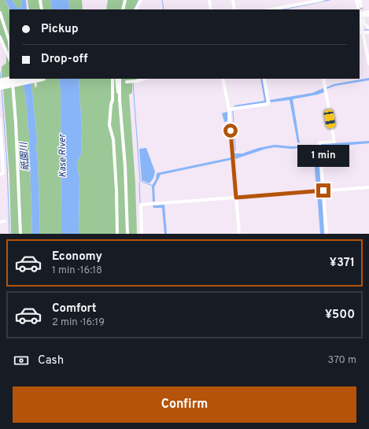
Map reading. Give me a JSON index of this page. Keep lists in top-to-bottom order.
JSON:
{
  "water": ["Kase River", "祇園川"],
  "page": {
    "banner": ["Pickup", "Drop-off"],
    "bubble": "1 min",
    "list": [
      {
        "name": "Economy",
        "note": "1 min · 16:18",
        "value": "¥371"
      },
      {
        "name": "Comfort",
        "note": "2 min · 16:19",
        "value": "¥500"
      }
    ],
    "pay": ["Cash", "370 m"],
    "buttons": "Confirm"
  }
}
